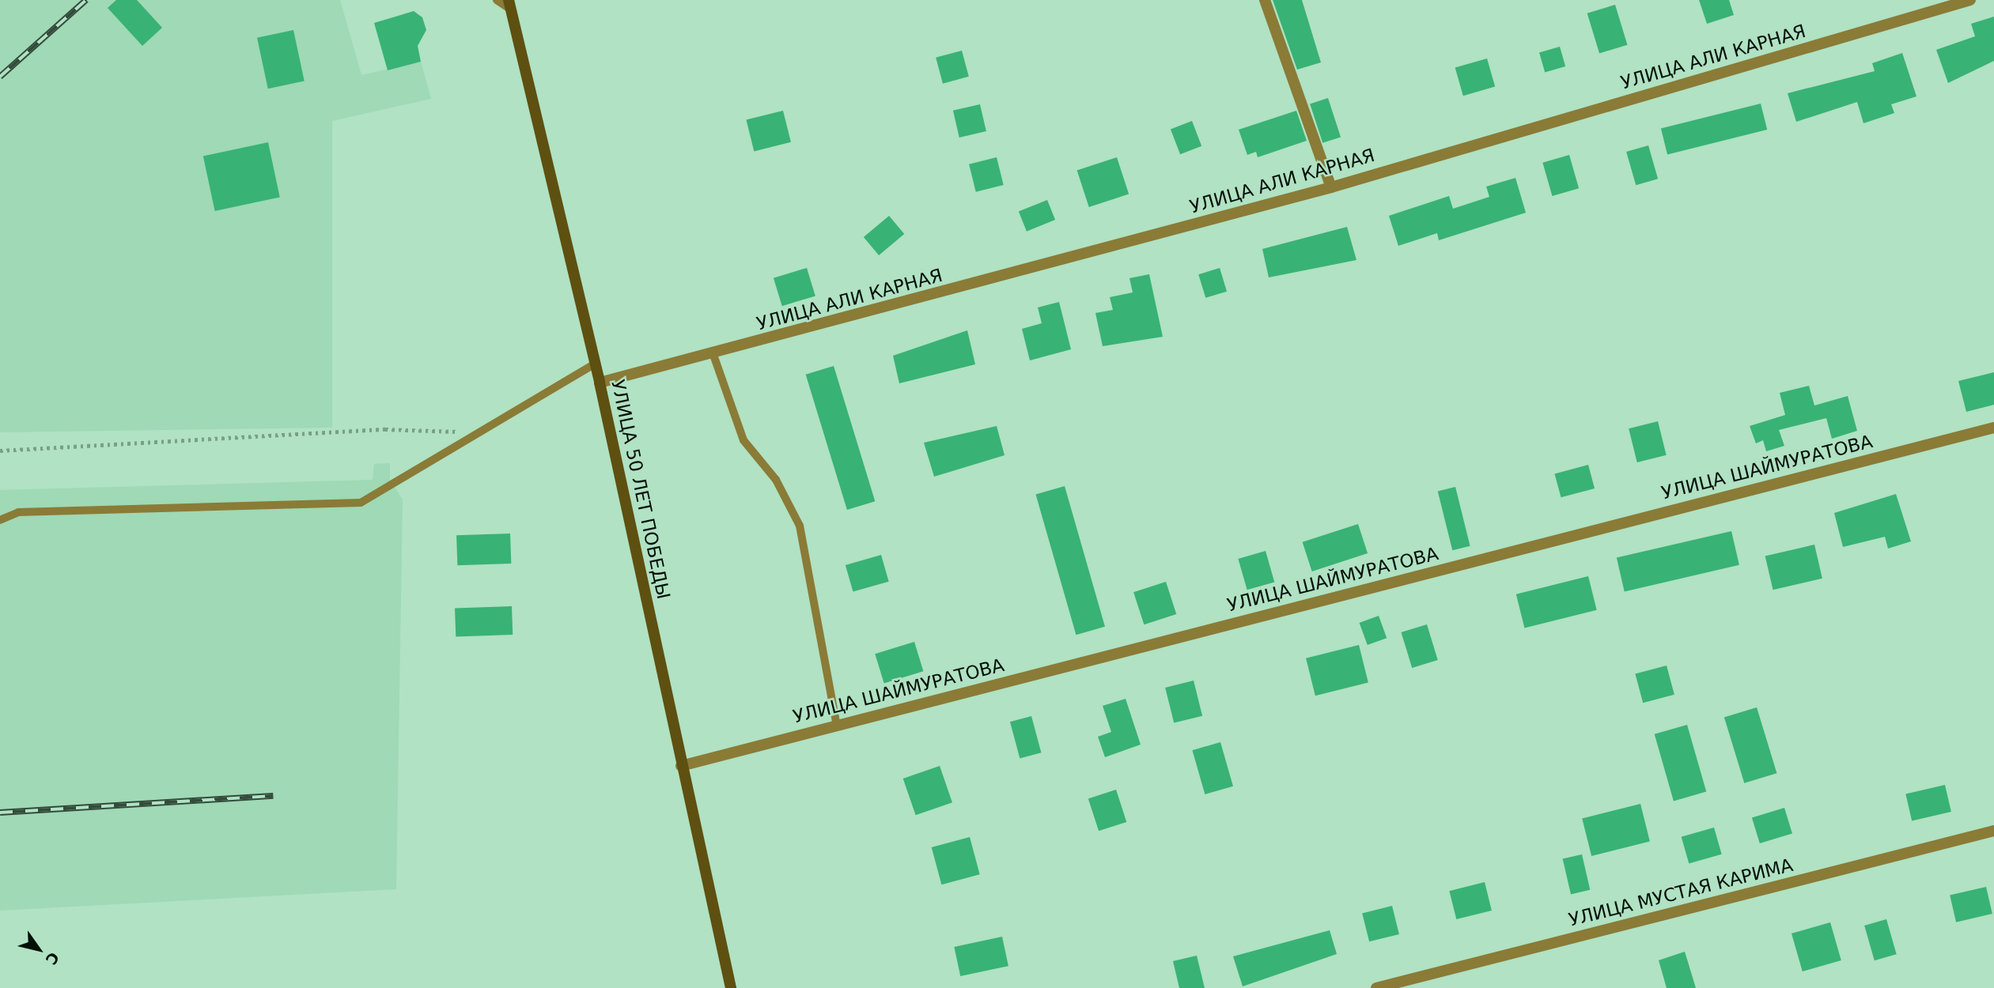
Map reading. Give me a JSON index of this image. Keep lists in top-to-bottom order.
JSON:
{
  "streets": {
    "street": [
      "УЛИЦА АЛИ КАРНАЯ",
      "УЛИЦА ШАЙМУРАТОВА",
      "УЛИЦА 50 ЛЕТ ПОБЕДЫ",
      "УЛИЦА МУСТАЯ КАРИМА"
    ]
  },
  "crossings": [
    ["УЛИЦА АЛИ КАРНАЯ", "УЛИЦА 50 ЛЕТ ПОБЕДЫ"],
    ["УЛИЦА ШАЙМУРАТОВА", "УЛИЦА 50 ЛЕТ ПОБЕДЫ"]
  ],
  "north": "bottom right"
}
